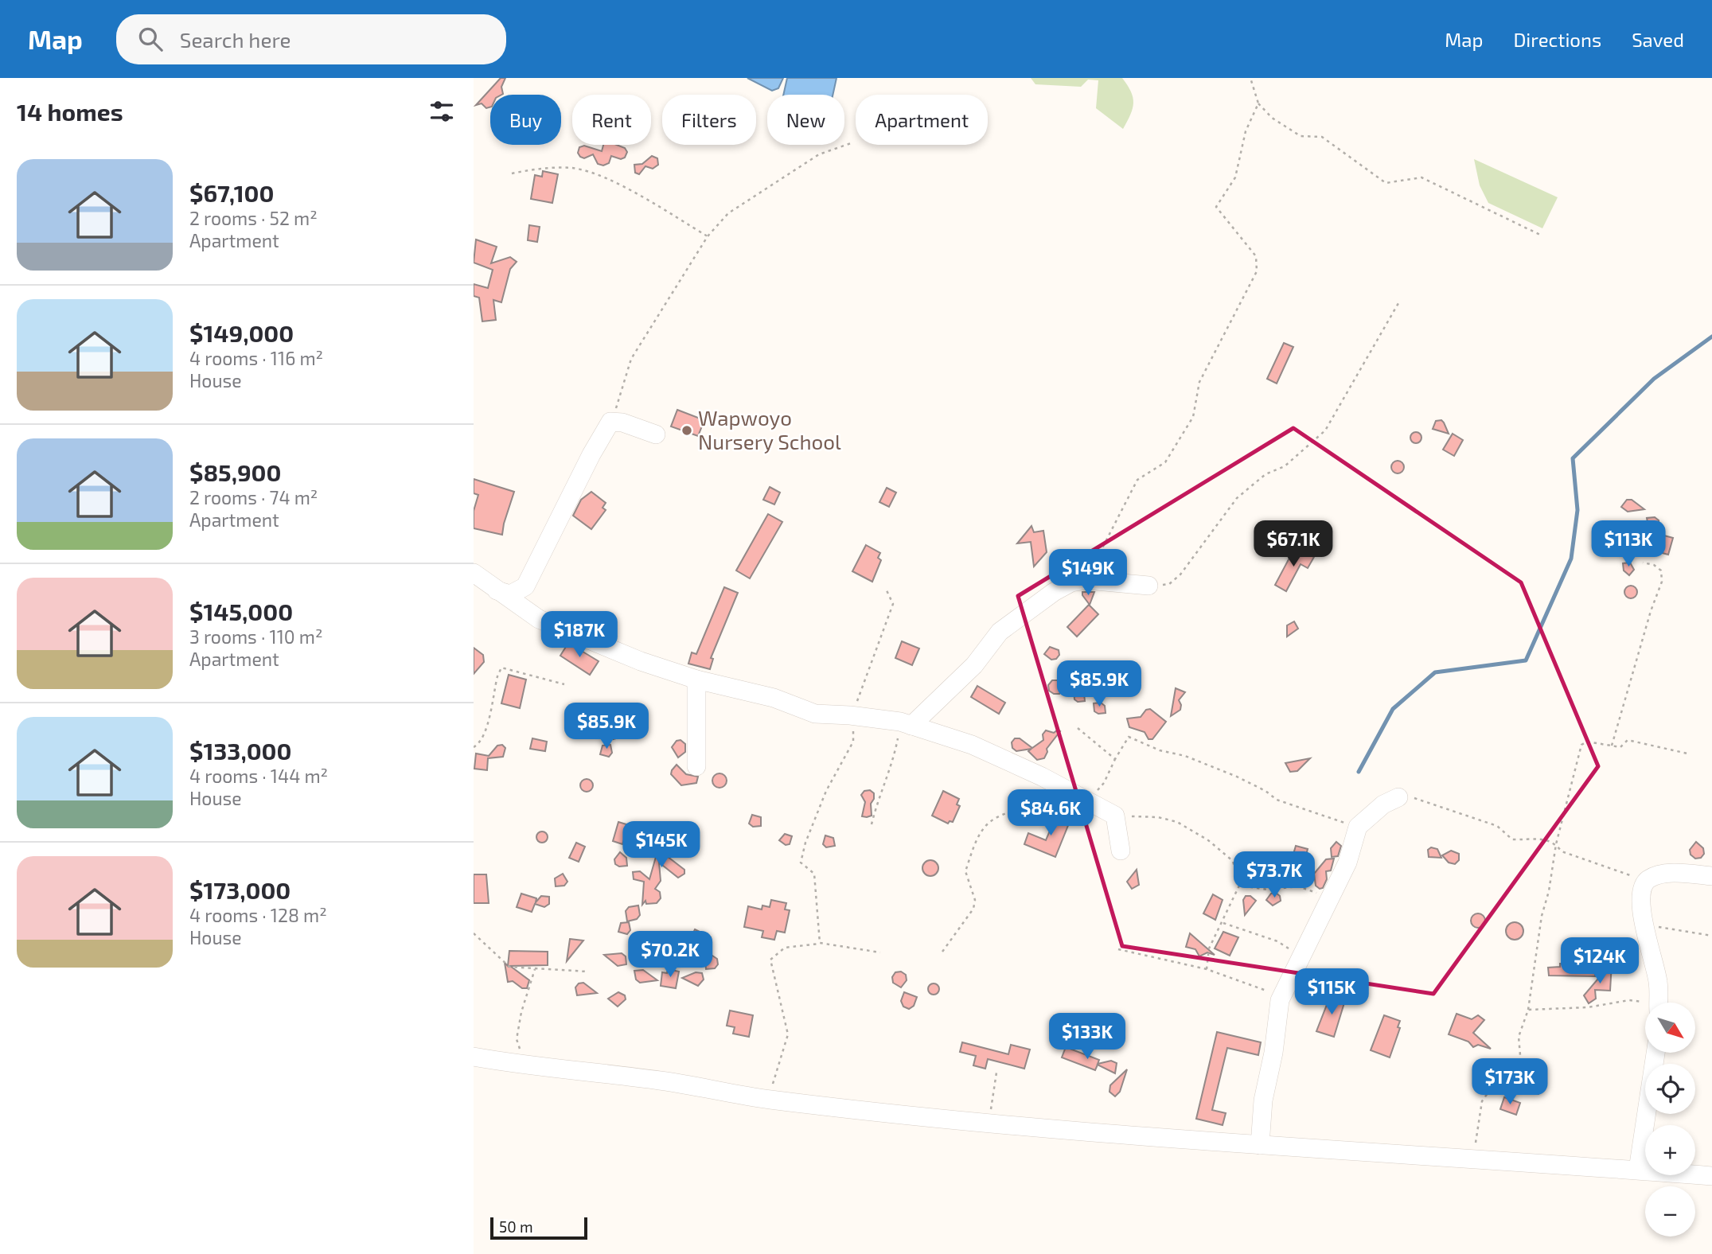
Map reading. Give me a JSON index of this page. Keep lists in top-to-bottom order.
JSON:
{
  "places": ["Wapwoyo Nursery School"],
  "scale_bar": "50 m",
  "north": "bottom right",
  "page": {
    "header": "Map",
    "search": "Search here",
    "nav": ["Map", "Directions", "Saved"],
    "heading": "14 homes",
    "chip": [
      "Buy",
      "Rent",
      "Filters",
      "New",
      "Apartment"
    ],
    "list": [
      {
        "name": "$67,100",
        "note": "2 rooms · 52 m² · Apartment"
      },
      {
        "name": "$149,000",
        "note": "4 rooms · 116 m² · House"
      },
      {
        "name": "$85,900",
        "note": "2 rooms · 74 m² · Apartment"
      },
      {
        "name": "$145,000",
        "note": "3 rooms · 110 m² · Apartment"
      },
      {
        "name": "$133,000",
        "note": "4 rooms · 144 m² · House"
      },
      {
        "name": "$173,000",
        "note": "4 rooms · 128 m² · House"
      }
    ],
    "price": [
      "$67.1K",
      "$113K",
      "$149K",
      "$187K",
      "$85.9K",
      "$85.9K",
      "$84.6K",
      "$145K",
      "$73.7K",
      "$70.2K",
      "$124K",
      "$115K",
      "$133K",
      "$173K"
    ],
    "map_buttons": ["+", "−"],
    "scale": "50 m"
  }
}
